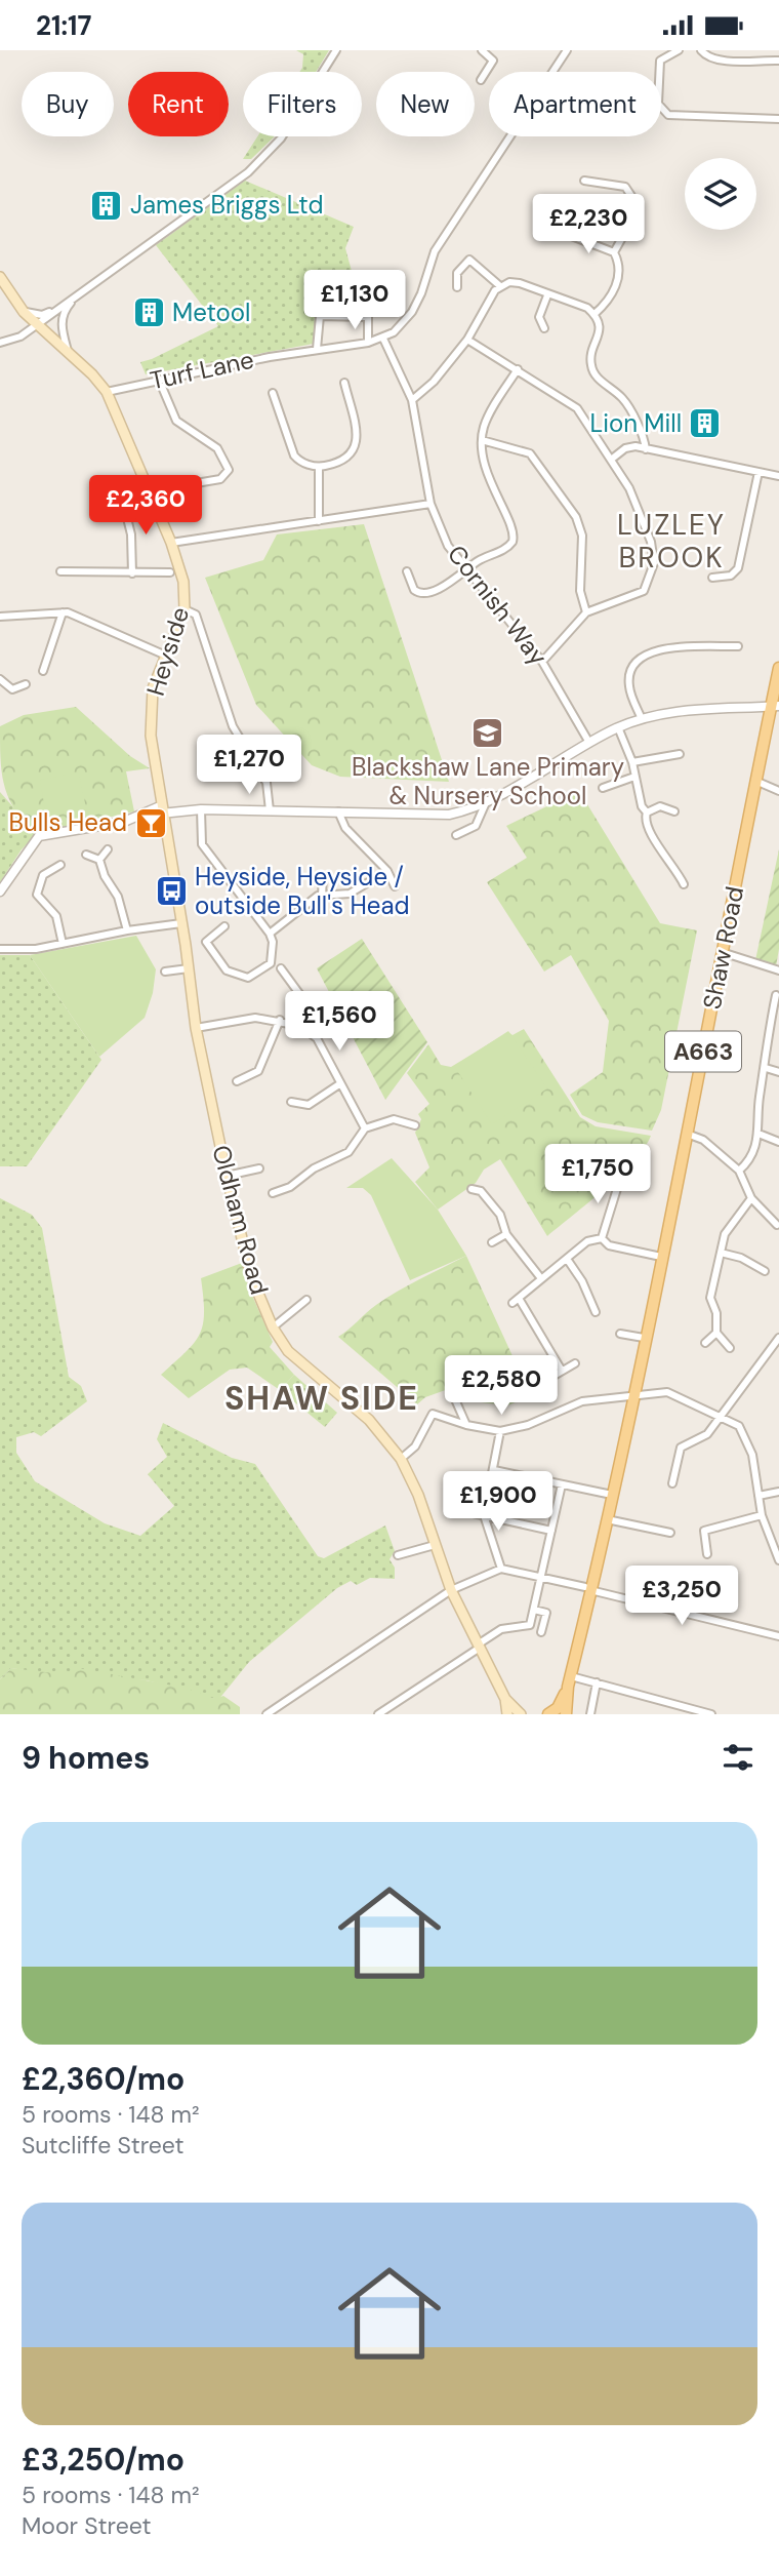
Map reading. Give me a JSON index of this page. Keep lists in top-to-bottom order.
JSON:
{
  "streets": {
    "main road": [
      "Heyside",
      "Shaw Road",
      "A663",
      "Oldham Road"
    ],
    "street": ["Turf Lane", "Cornish Way"]
  },
  "crossings": [
    ["Turf Lane", "Cornish Way"],
    ["Turf Lane", "Heyside"],
    ["Heyside", "Oldham Road"],
    ["Shaw Road", "A663"]
  ],
  "districts": ["LUZLEY BROOK", "SHAW SIDE"],
  "places": {
    "building": ["James Briggs Ltd", "Metool", "Lion Mill"],
    "school or university": ["Blackshaw Lane Primary & Nursery School"],
    "bar": ["Bulls Head"],
    "bus stop": ["Heyside, Heyside / outside Bull's Head"]
  },
  "page": {
    "status": "21:17",
    "chip": [
      "Buy",
      "Rent",
      "Filters",
      "New",
      "Apartment"
    ],
    "price": [
      "£2,230",
      "£1,130",
      "£2,360",
      "£1,270",
      "£1,560",
      "£1,750",
      "£2,580",
      "£1,900",
      "£3,250"
    ],
    "heading": "9 homes",
    "list": [
      {
        "name": "£2,360/mo",
        "note": "5 rooms · 148 m² · Sutcliffe Street"
      },
      {
        "name": "£3,250/mo",
        "note": "5 rooms · 148 m² · Moor Street"
      }
    ]
  }
}
